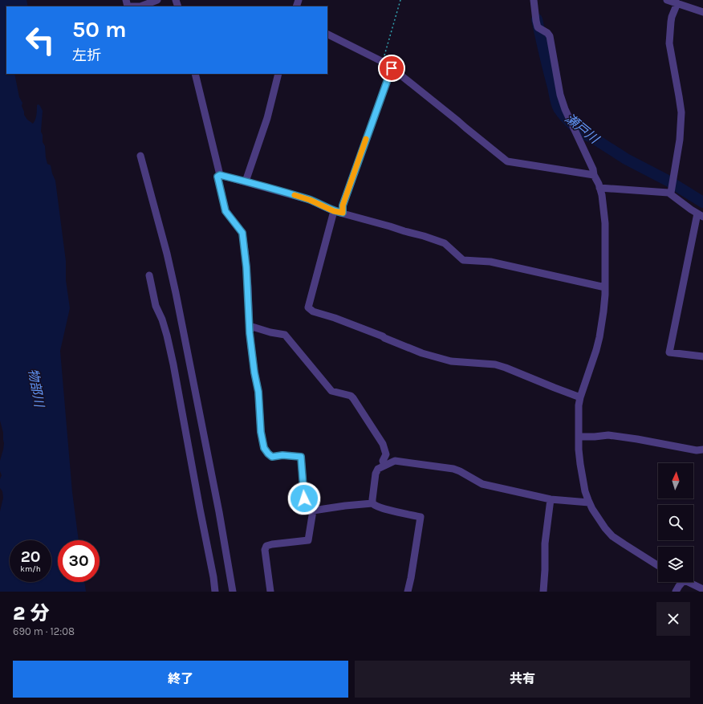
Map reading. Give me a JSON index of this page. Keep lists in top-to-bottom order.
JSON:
{
  "water": ["瀬戸川", "物部川"],
  "north": "top",
  "page": {
    "turn": ["50 m", "左折"],
    "speed": "20 km/h",
    "limit": "30",
    "heading": ["2 分", "690 m · 12:08"],
    "buttons": ["終了", "共有"]
  }
}
